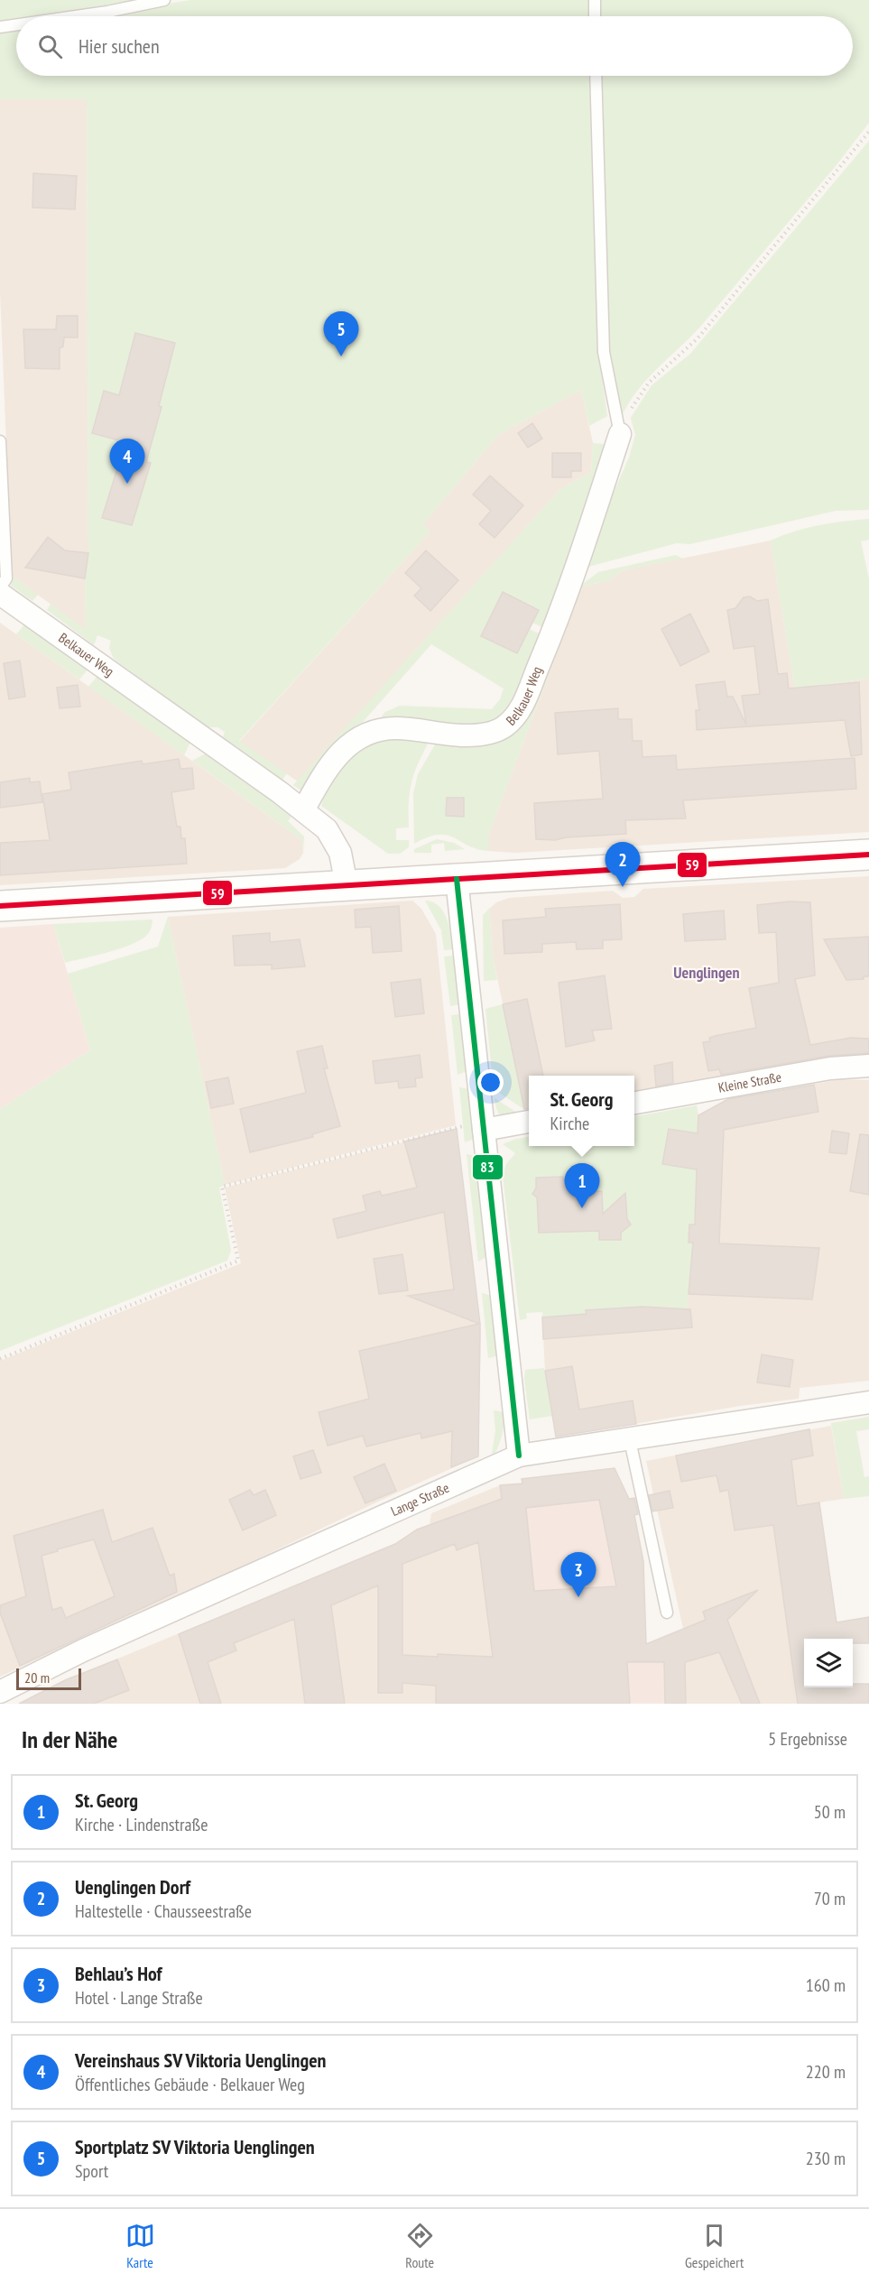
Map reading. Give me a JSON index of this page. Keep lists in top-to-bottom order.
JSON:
{
  "streets": {
    "street": ["Belkauer Weg", "Kleine Straße", "Lange Straße"]
  },
  "districts": ["Uenglingen"],
  "lines": ["transit line 59", "transit line 83"],
  "scale_bar": "20 m",
  "page": {
    "search": "Hier suchen",
    "pins": [
      "5",
      "4",
      "2",
      "1",
      "3"
    ],
    "popup": ["St. Georg", "Kirche"],
    "scale": "20 m",
    "heading": ["In der Nähe", "5 Ergebnisse"],
    "list": [
      {
        "mark": "1",
        "name": "St. Georg",
        "note": "Kirche · Lindenstraße",
        "value": "50 m"
      },
      {
        "mark": "2",
        "name": "Uenglingen Dorf",
        "note": "Haltestelle · Chausseestraße",
        "value": "70 m"
      },
      {
        "mark": "3",
        "name": "Behlau’s Hof",
        "note": "Hotel · Lange Straße",
        "value": "160 m"
      },
      {
        "mark": "4",
        "name": "Vereinshaus SV Viktoria Uenglingen",
        "note": "Öffentliches Gebäude · Belkauer Weg",
        "value": "220 m"
      },
      {
        "mark": "5",
        "name": "Sportplatz SV Viktoria Uenglingen",
        "note": "Sport",
        "value": "230 m"
      }
    ],
    "nav": ["Karte", "Route", "Gespeichert"]
  }
}
